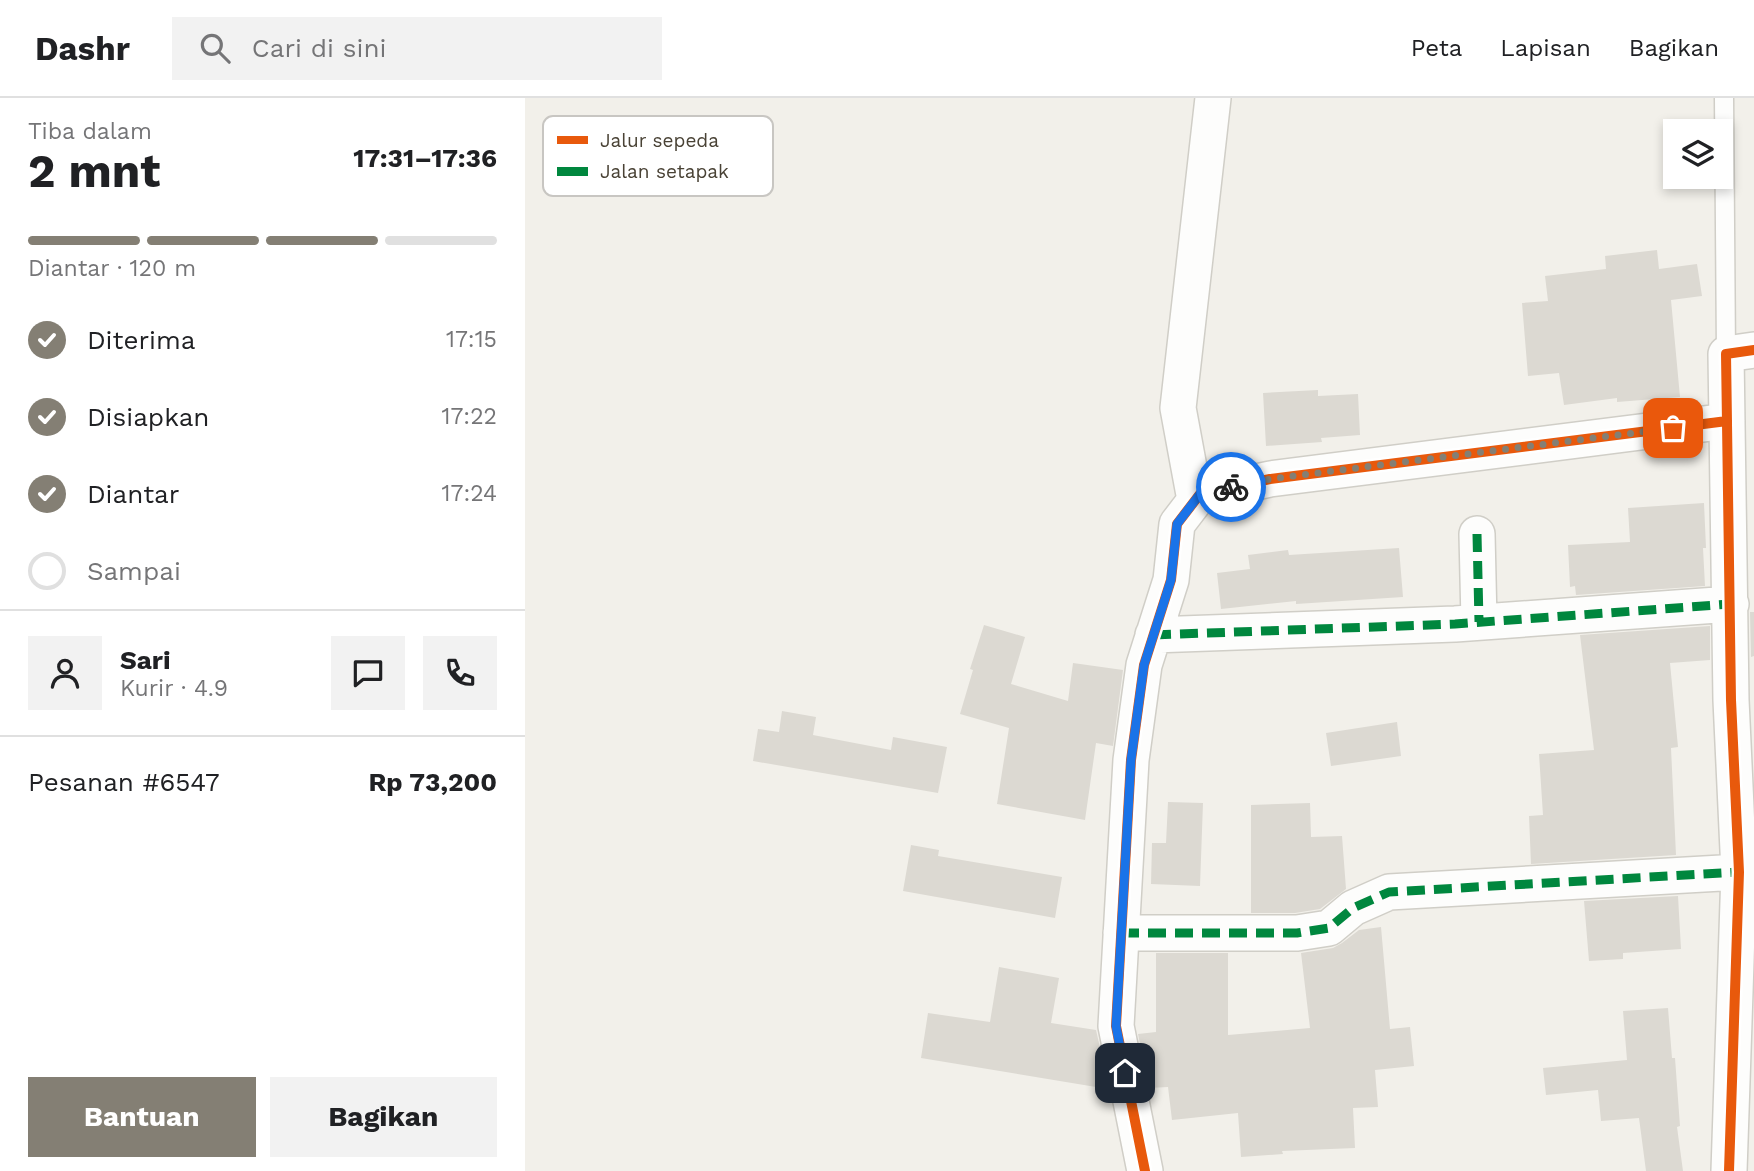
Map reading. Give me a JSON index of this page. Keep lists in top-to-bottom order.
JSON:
{
  "legend": ["Jalur sepeda", "Jalan setapak"],
  "page": {
    "header": "Dashr",
    "search": "Cari di sini",
    "nav": ["Peta", "Lapisan", "Bagikan"],
    "heading": ["2 mnt", "Tiba dalam", "17:31–17:36"],
    "panel": [
      "Sari",
      "Kurir · 4.9",
      "Pesanan #6547",
      "Rp 73,200"
    ],
    "bar": "Diantar · 120 m",
    "list": [
      ["Diterima", "17:15"],
      ["Disiapkan", "17:22"],
      ["Diantar", "17:24"],
      "Sampai"
    ],
    "buttons": ["Bantuan", "Bagikan"]
  }
}
